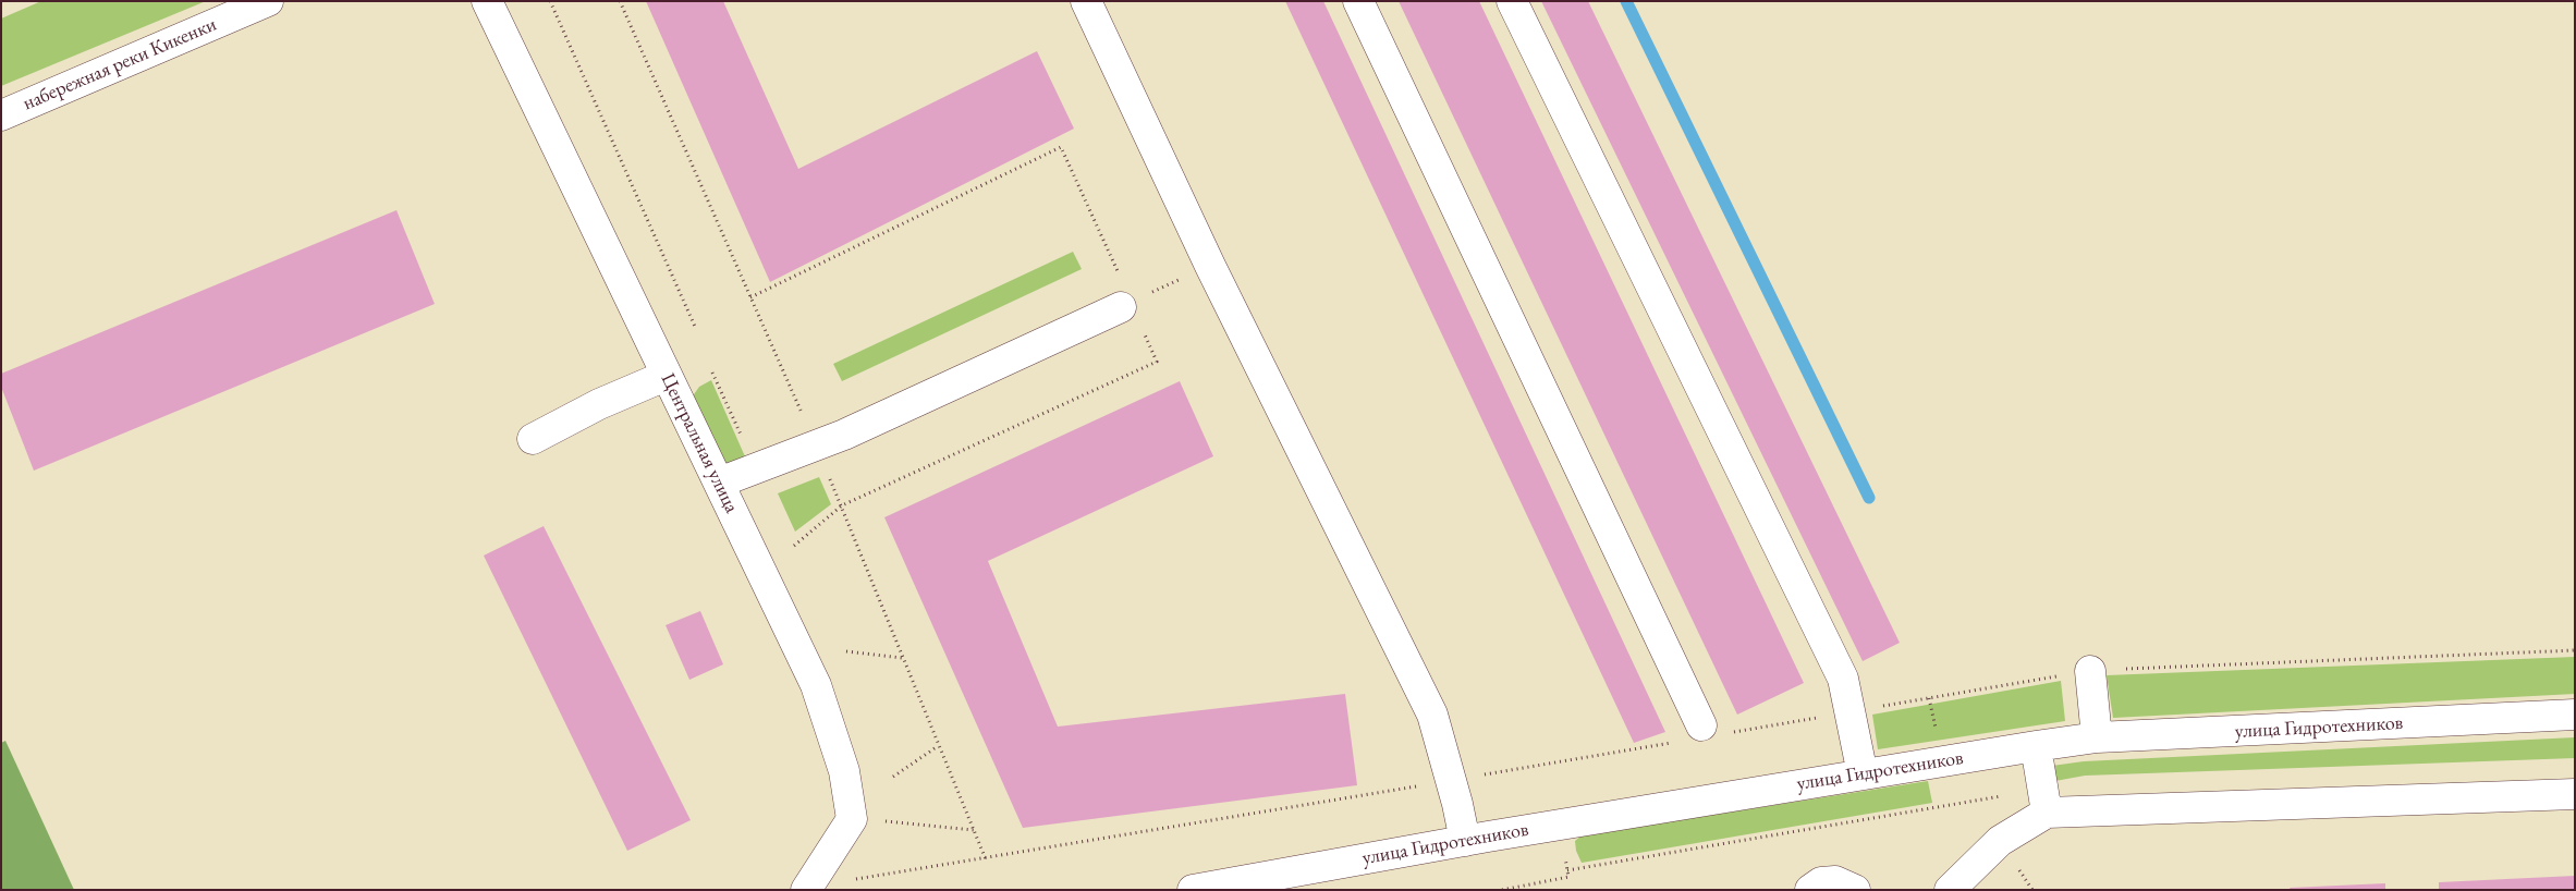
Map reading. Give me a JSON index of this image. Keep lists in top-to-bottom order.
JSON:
{
  "streets": {
    "street": ["набережная реки Кикенки", "Центральная улица", "улица Гидротехников"]
  }
}
